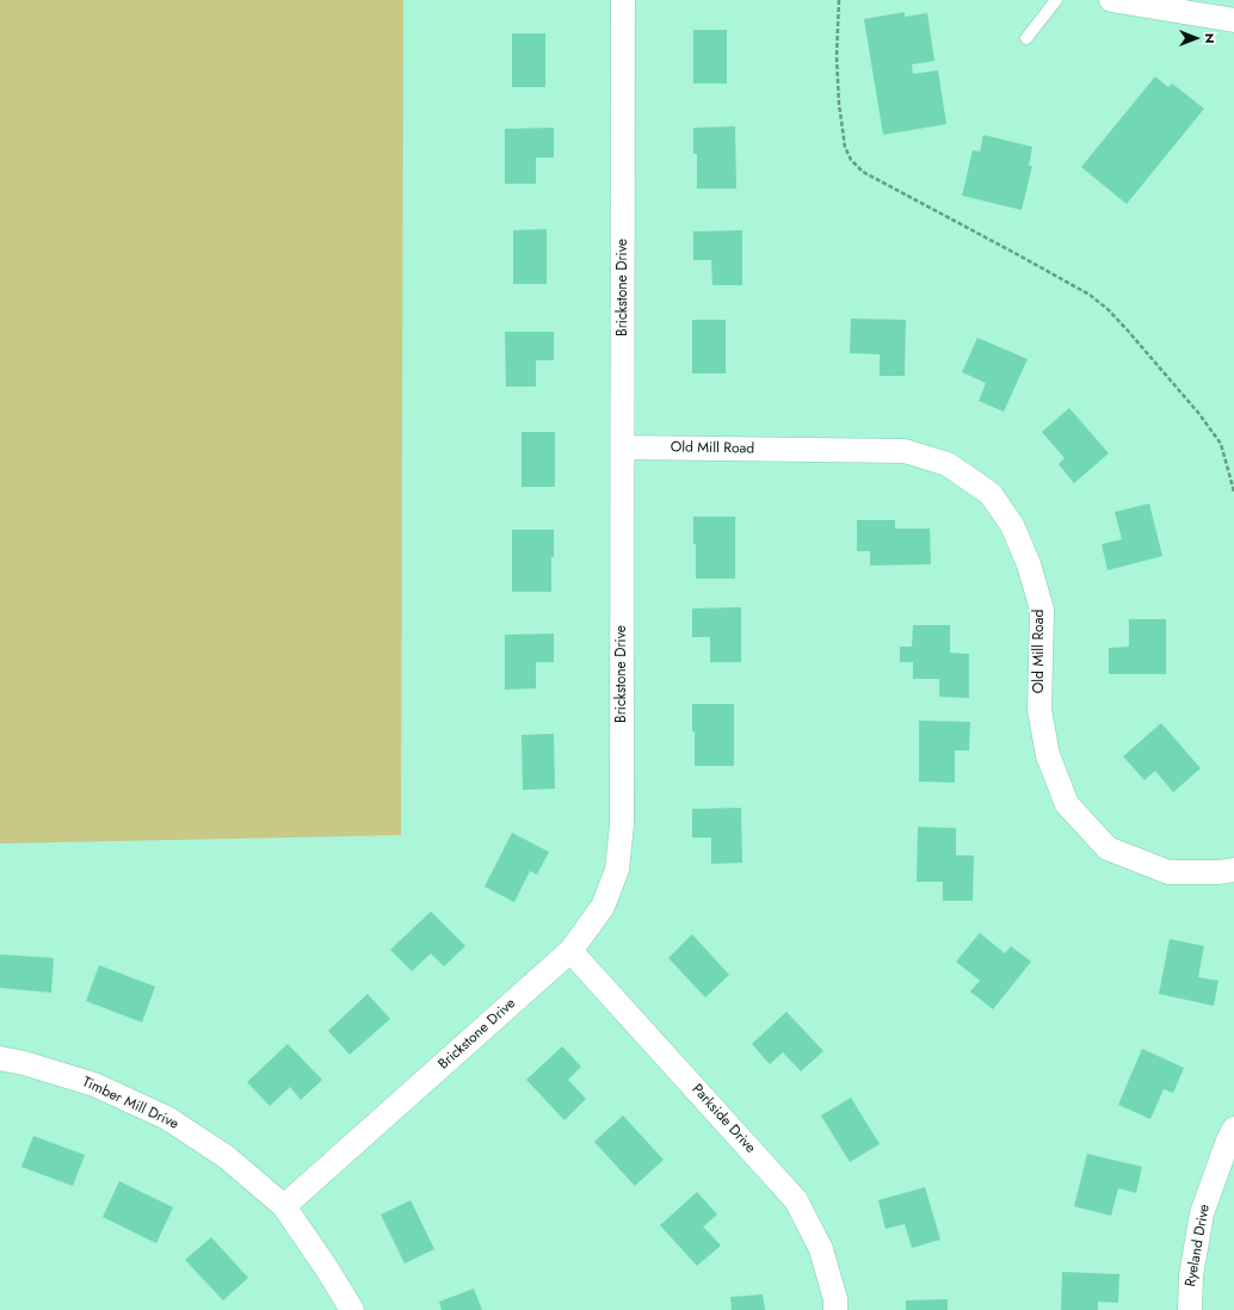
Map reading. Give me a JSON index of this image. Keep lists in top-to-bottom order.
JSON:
{
  "streets": {
    "street": [
      "Brickstone Drive",
      "Old Mill Road",
      "Timber Mill Drive",
      "Parkside Drive",
      "Ryeland Drive"
    ]
  },
  "crossings": [
    ["Brickstone Drive", "Old Mill Road"],
    ["Brickstone Drive", "Timber Mill Drive"],
    ["Brickstone Drive", "Parkside Drive"]
  ],
  "north": "right"
}
